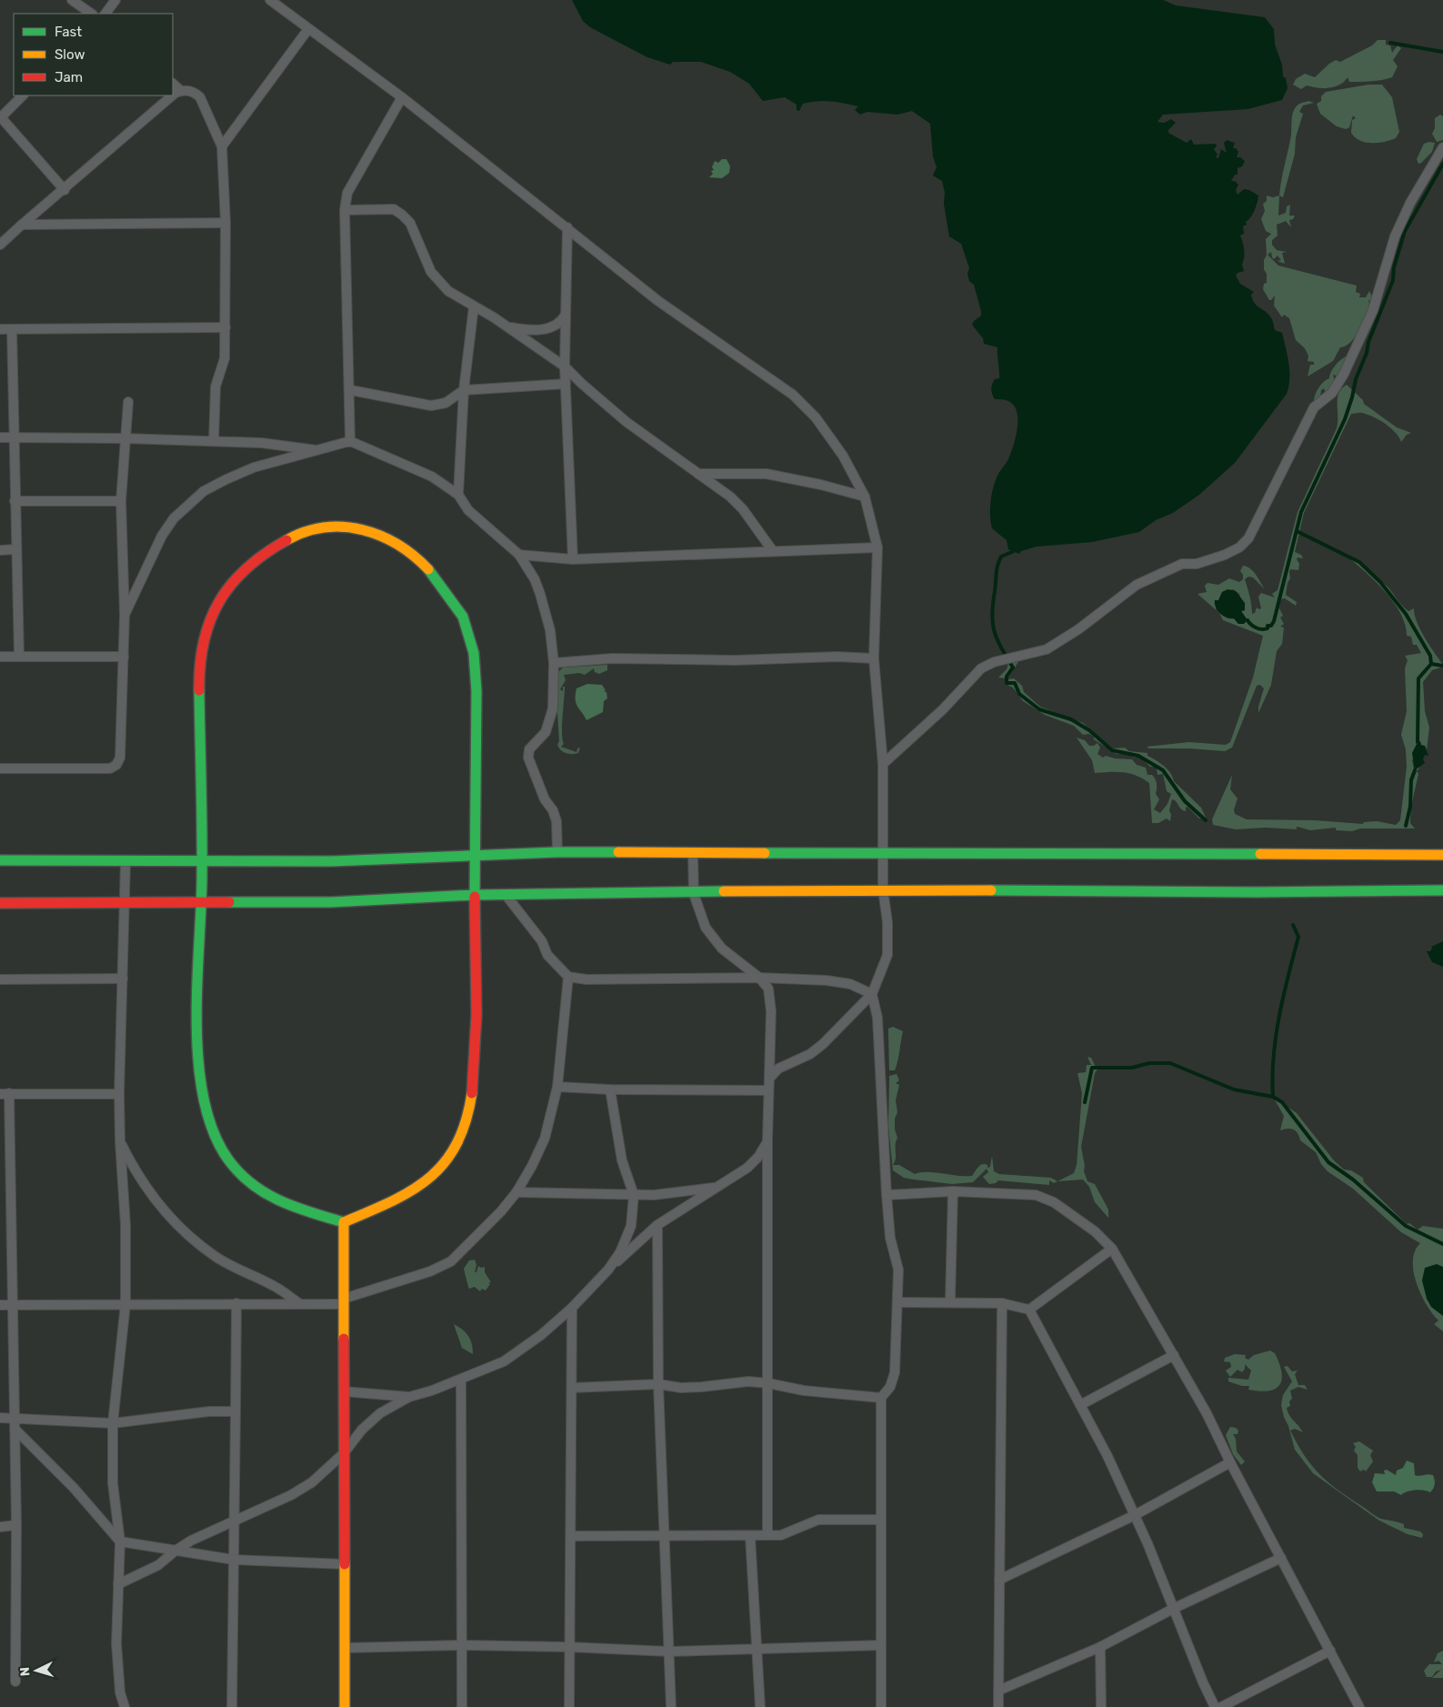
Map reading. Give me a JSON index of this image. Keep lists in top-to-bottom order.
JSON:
{
  "legend": ["Fast", "Slow", "Jam"],
  "north": "left"
}
